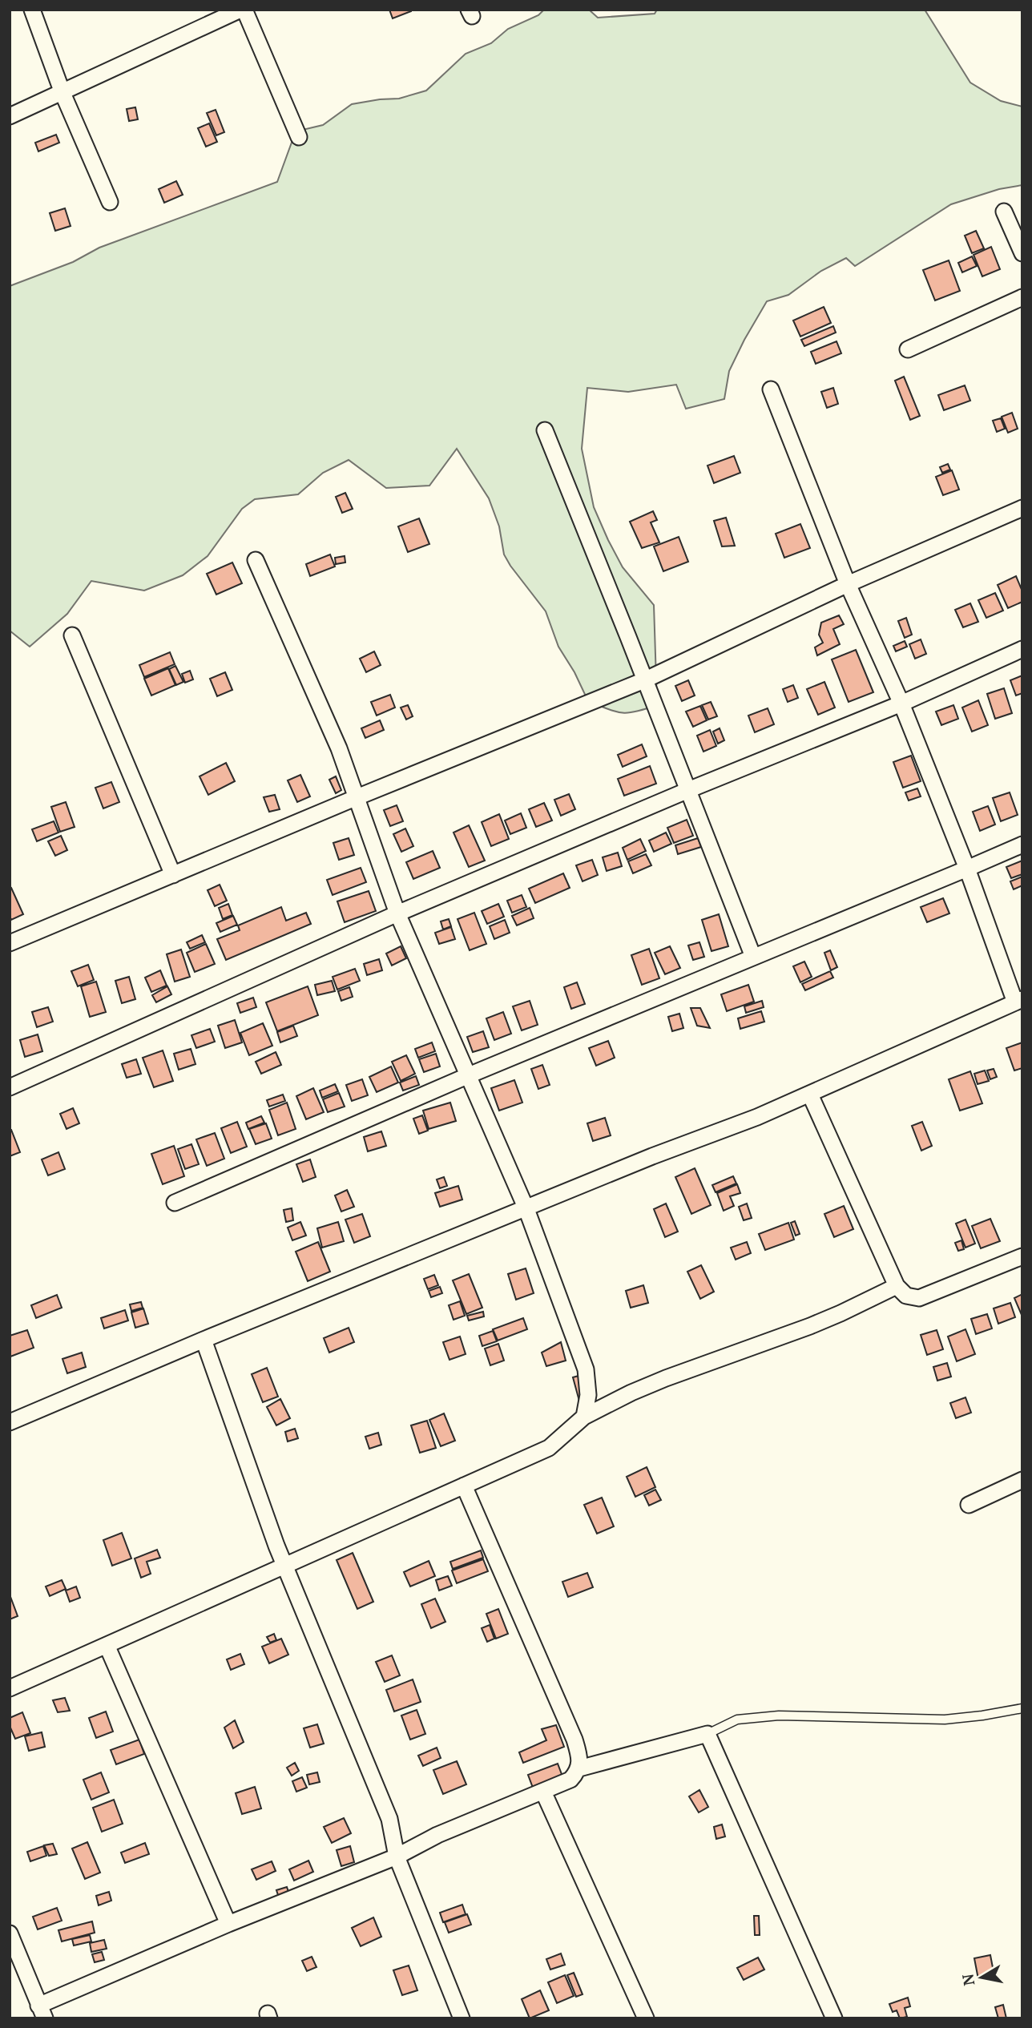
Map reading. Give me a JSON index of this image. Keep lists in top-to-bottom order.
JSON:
{
  "north": "left"
}
